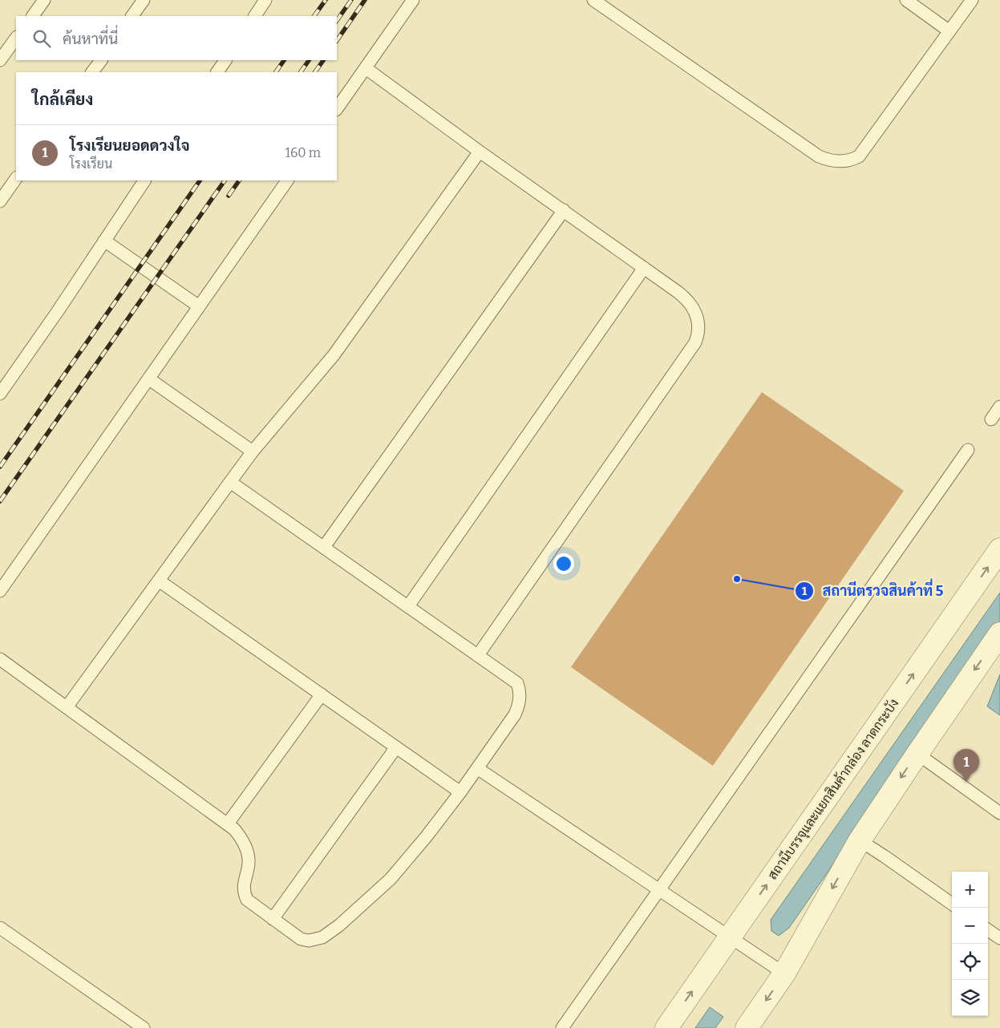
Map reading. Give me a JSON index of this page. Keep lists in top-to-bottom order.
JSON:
{
  "streets": {
    "street": ["สถานีบรรจุและแยกสินค้ากล่อง ลาดกระบัง"]
  },
  "places": ["สถานีตรวจสินค้าที่ 5"],
  "page": {
    "search": "ค้นหาที่นี่",
    "heading": "ใกล้เคียง",
    "list": [
      {
        "mark": "1",
        "name": "โรงเรียนยอดดวงใจ",
        "note": "โรงเรียน",
        "value": "160 m"
      }
    ],
    "pins": "1",
    "map_buttons": ["+", "−"]
  }
}
